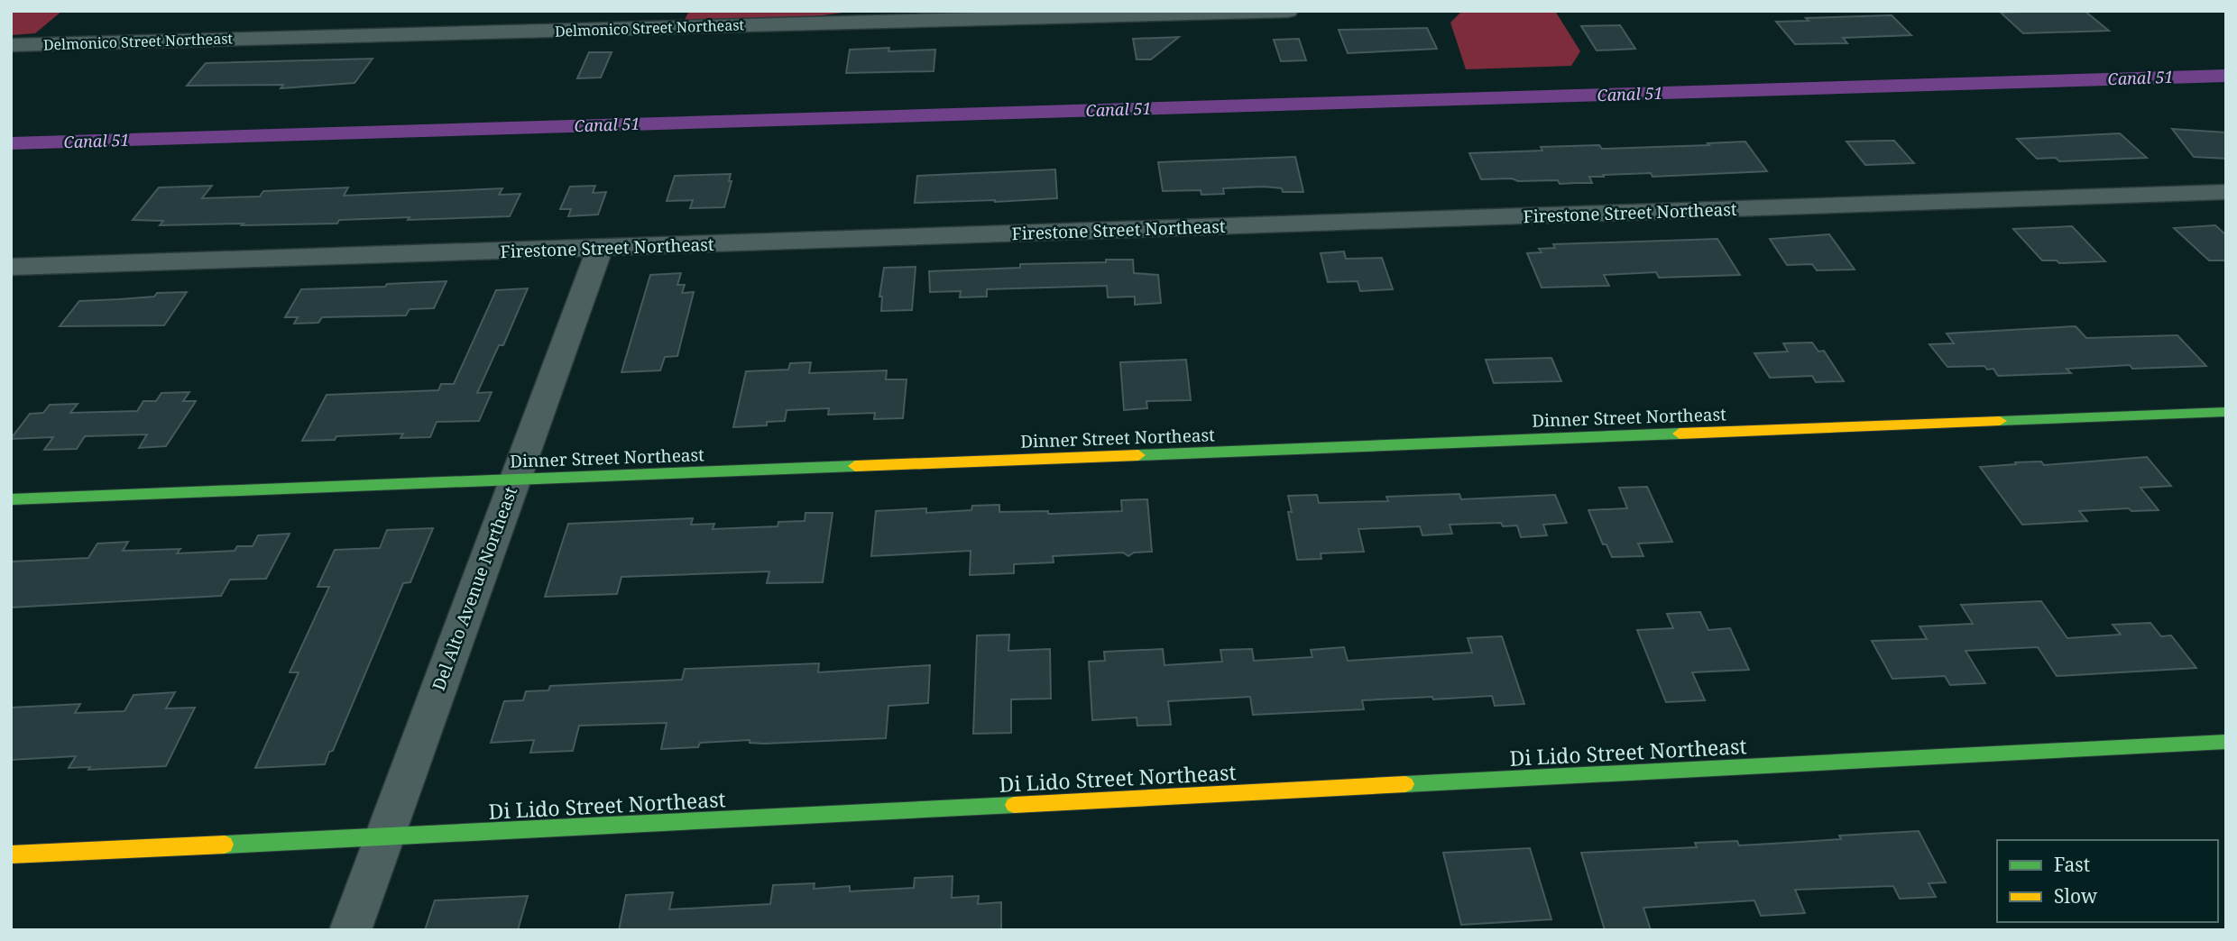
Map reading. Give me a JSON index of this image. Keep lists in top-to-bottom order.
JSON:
{
  "streets": {
    "street": [
      "Delmonico Street Northeast",
      "Firestone Street Northeast",
      "Dinner Street Northeast",
      "Del Alto Avenue Northeast",
      "Di Lido Street Northeast"
    ]
  },
  "crossings": [
    ["Firestone Street Northeast", "Del Alto Avenue Northeast"],
    ["Dinner Street Northeast", "Del Alto Avenue Northeast"],
    ["Del Alto Avenue Northeast", "Di Lido Street Northeast"]
  ],
  "water": ["Canal 51"],
  "legend": ["Fast", "Slow"]
}
